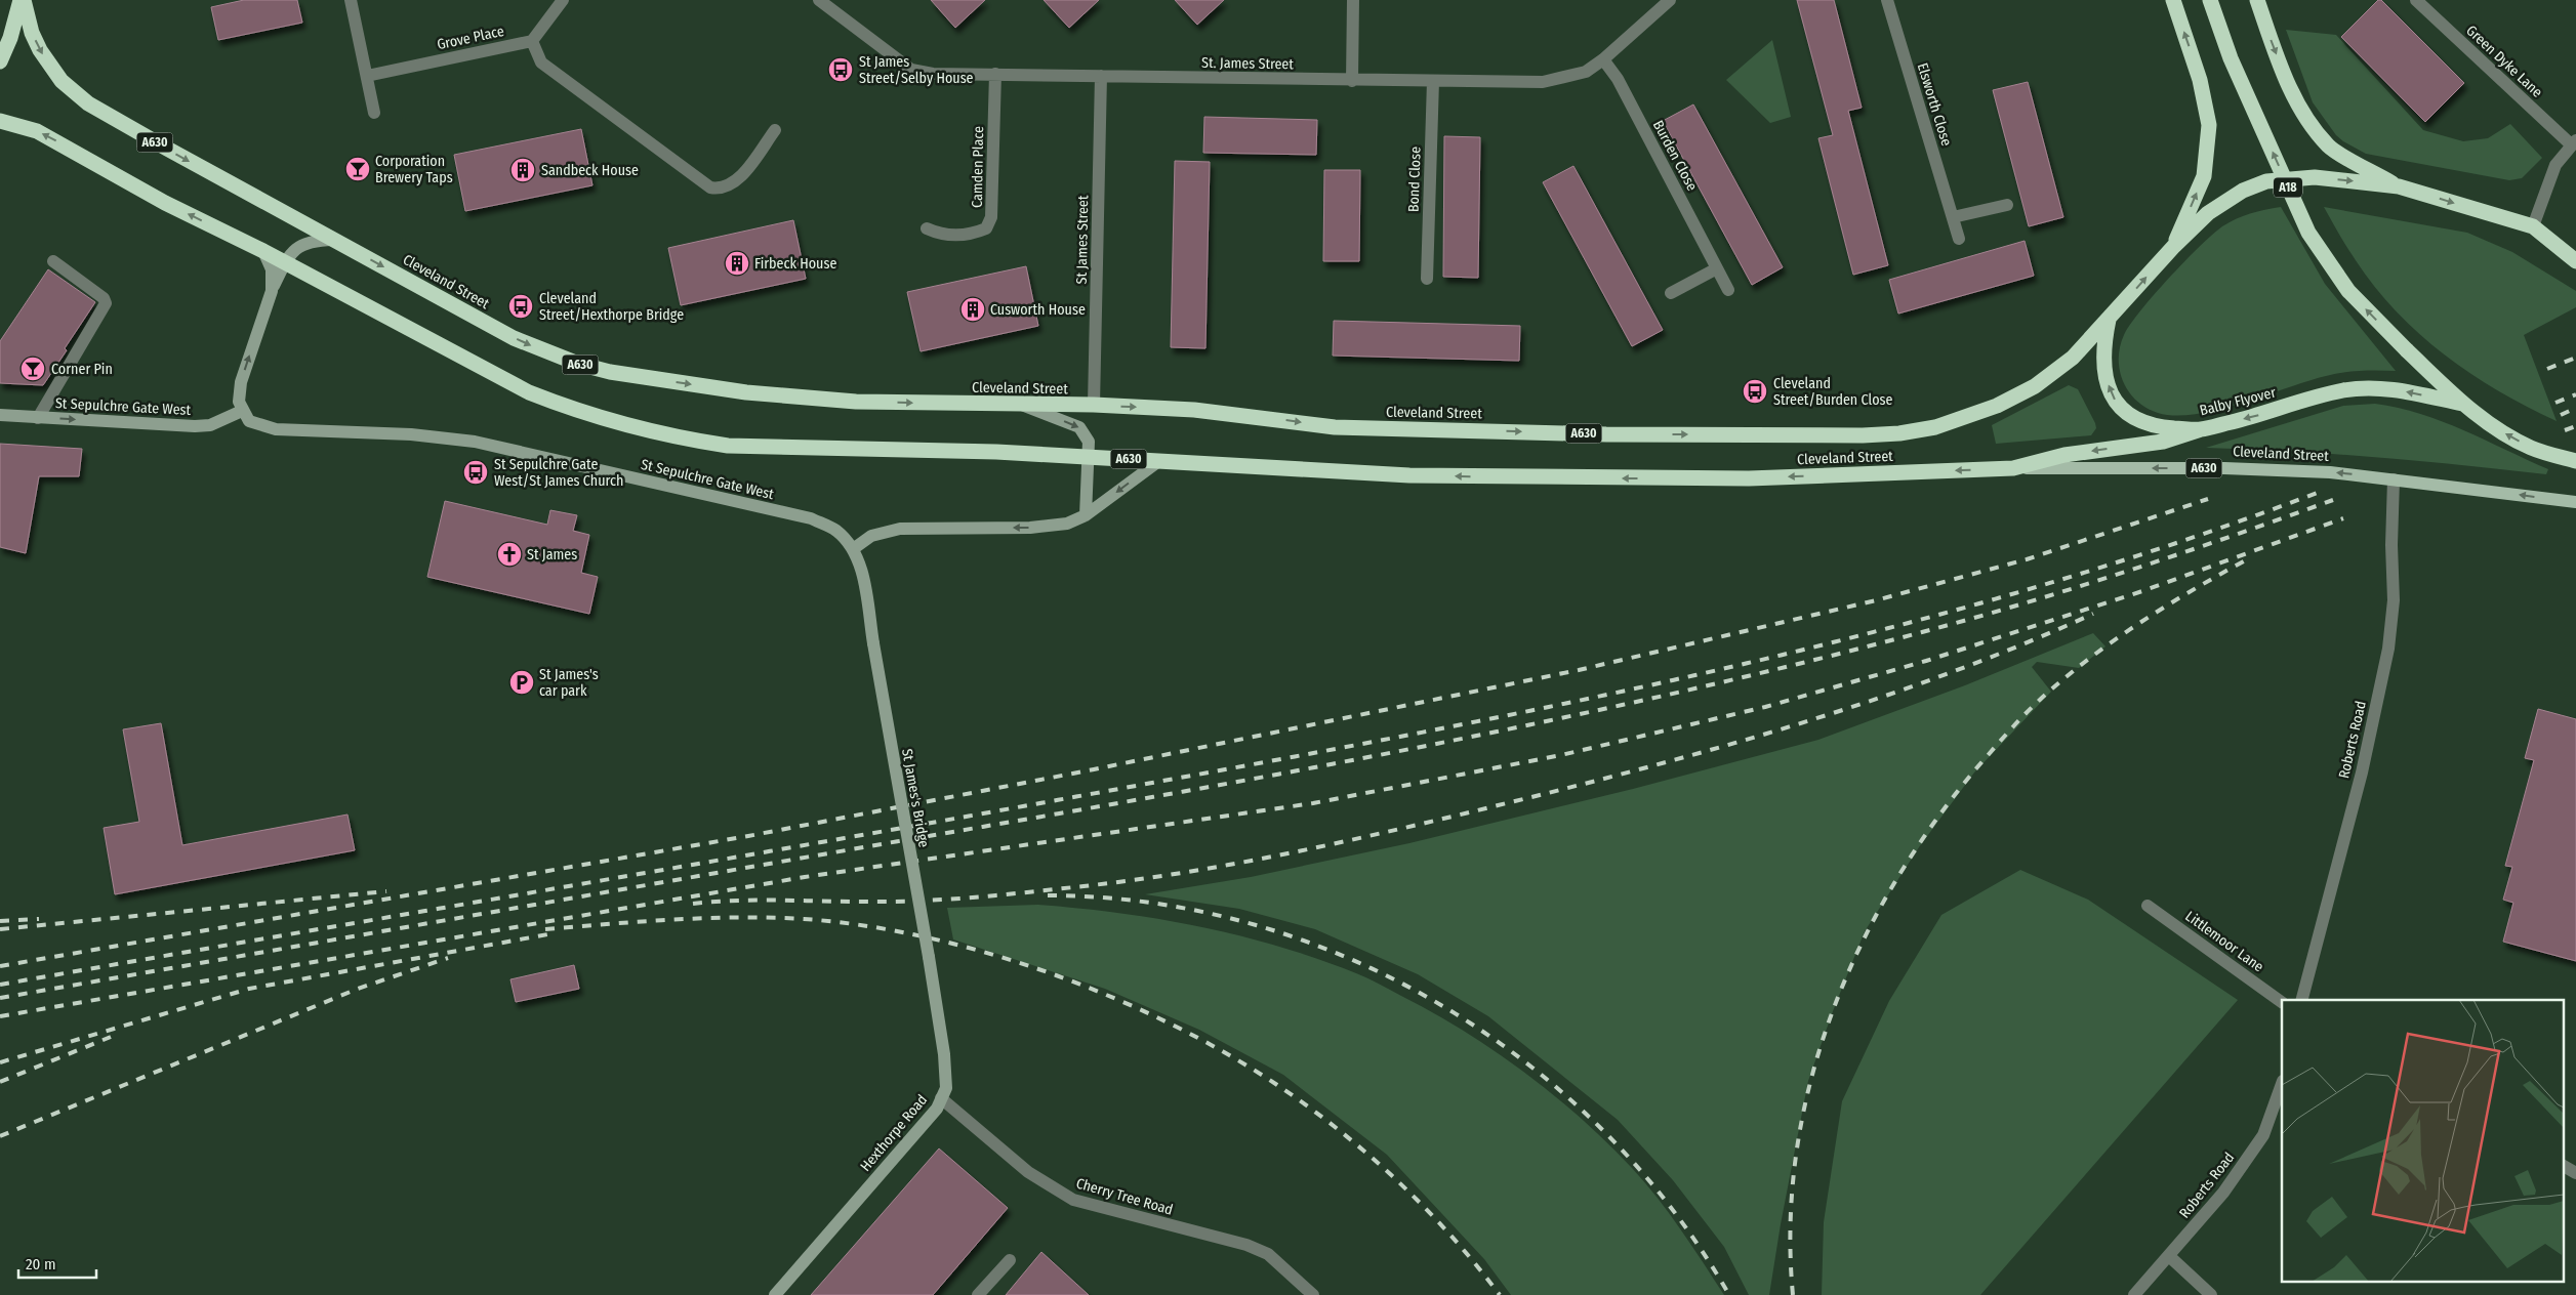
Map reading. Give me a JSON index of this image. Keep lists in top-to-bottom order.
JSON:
{
  "streets": {
    "highway": [
      "A630",
      "A18",
      "Cleveland Street",
      "Balby Flyover"
    ],
    "street": [
      "Grove Place",
      "Green Dyke Lane",
      "St. James Street",
      "Elsworth Close",
      "Burden Close",
      "Camden Place",
      "Bond Close",
      "St James Street",
      "St Sepulchre Gate West",
      "Roberts Road",
      "St James's Bridge",
      "Littlemoor Lane",
      "Hexthorpe Road",
      "Cherry Tree Road"
    ]
  },
  "crossings": [
    ["St. James Street", "Burden Close"],
    ["St. James Street", "Camden Place"],
    ["St. James Street", "Bond Close"],
    ["St. James Street", "St James Street"],
    ["A630", "Cleveland Street"],
    ["A630", "Roberts Road"],
    ["St James Street", "Cleveland Street"],
    ["Cleveland Street", "Balby Flyover"],
    ["Cleveland Street", "Roberts Road"],
    ["St Sepulchre Gate West", "St James's Bridge"],
    ["St James's Bridge", "Hexthorpe Road"],
    ["Hexthorpe Road", "Cherry Tree Road"]
  ],
  "places": {
    "bus stop": [
      "St James Street/Selby House",
      "Cleveland Street/Hexthorpe Bridge",
      "Cleveland Street/Burden Close",
      "St Sepulchre Gate West/St James Church"
    ],
    "bar": ["Corporation Brewery Taps", "Corner Pin"],
    "building": ["Sandbeck House", "Firbeck House", "Cusworth House"],
    "church": ["St James"],
    "parking": ["St James's car park"]
  },
  "scale_bar": "20 m"
}
